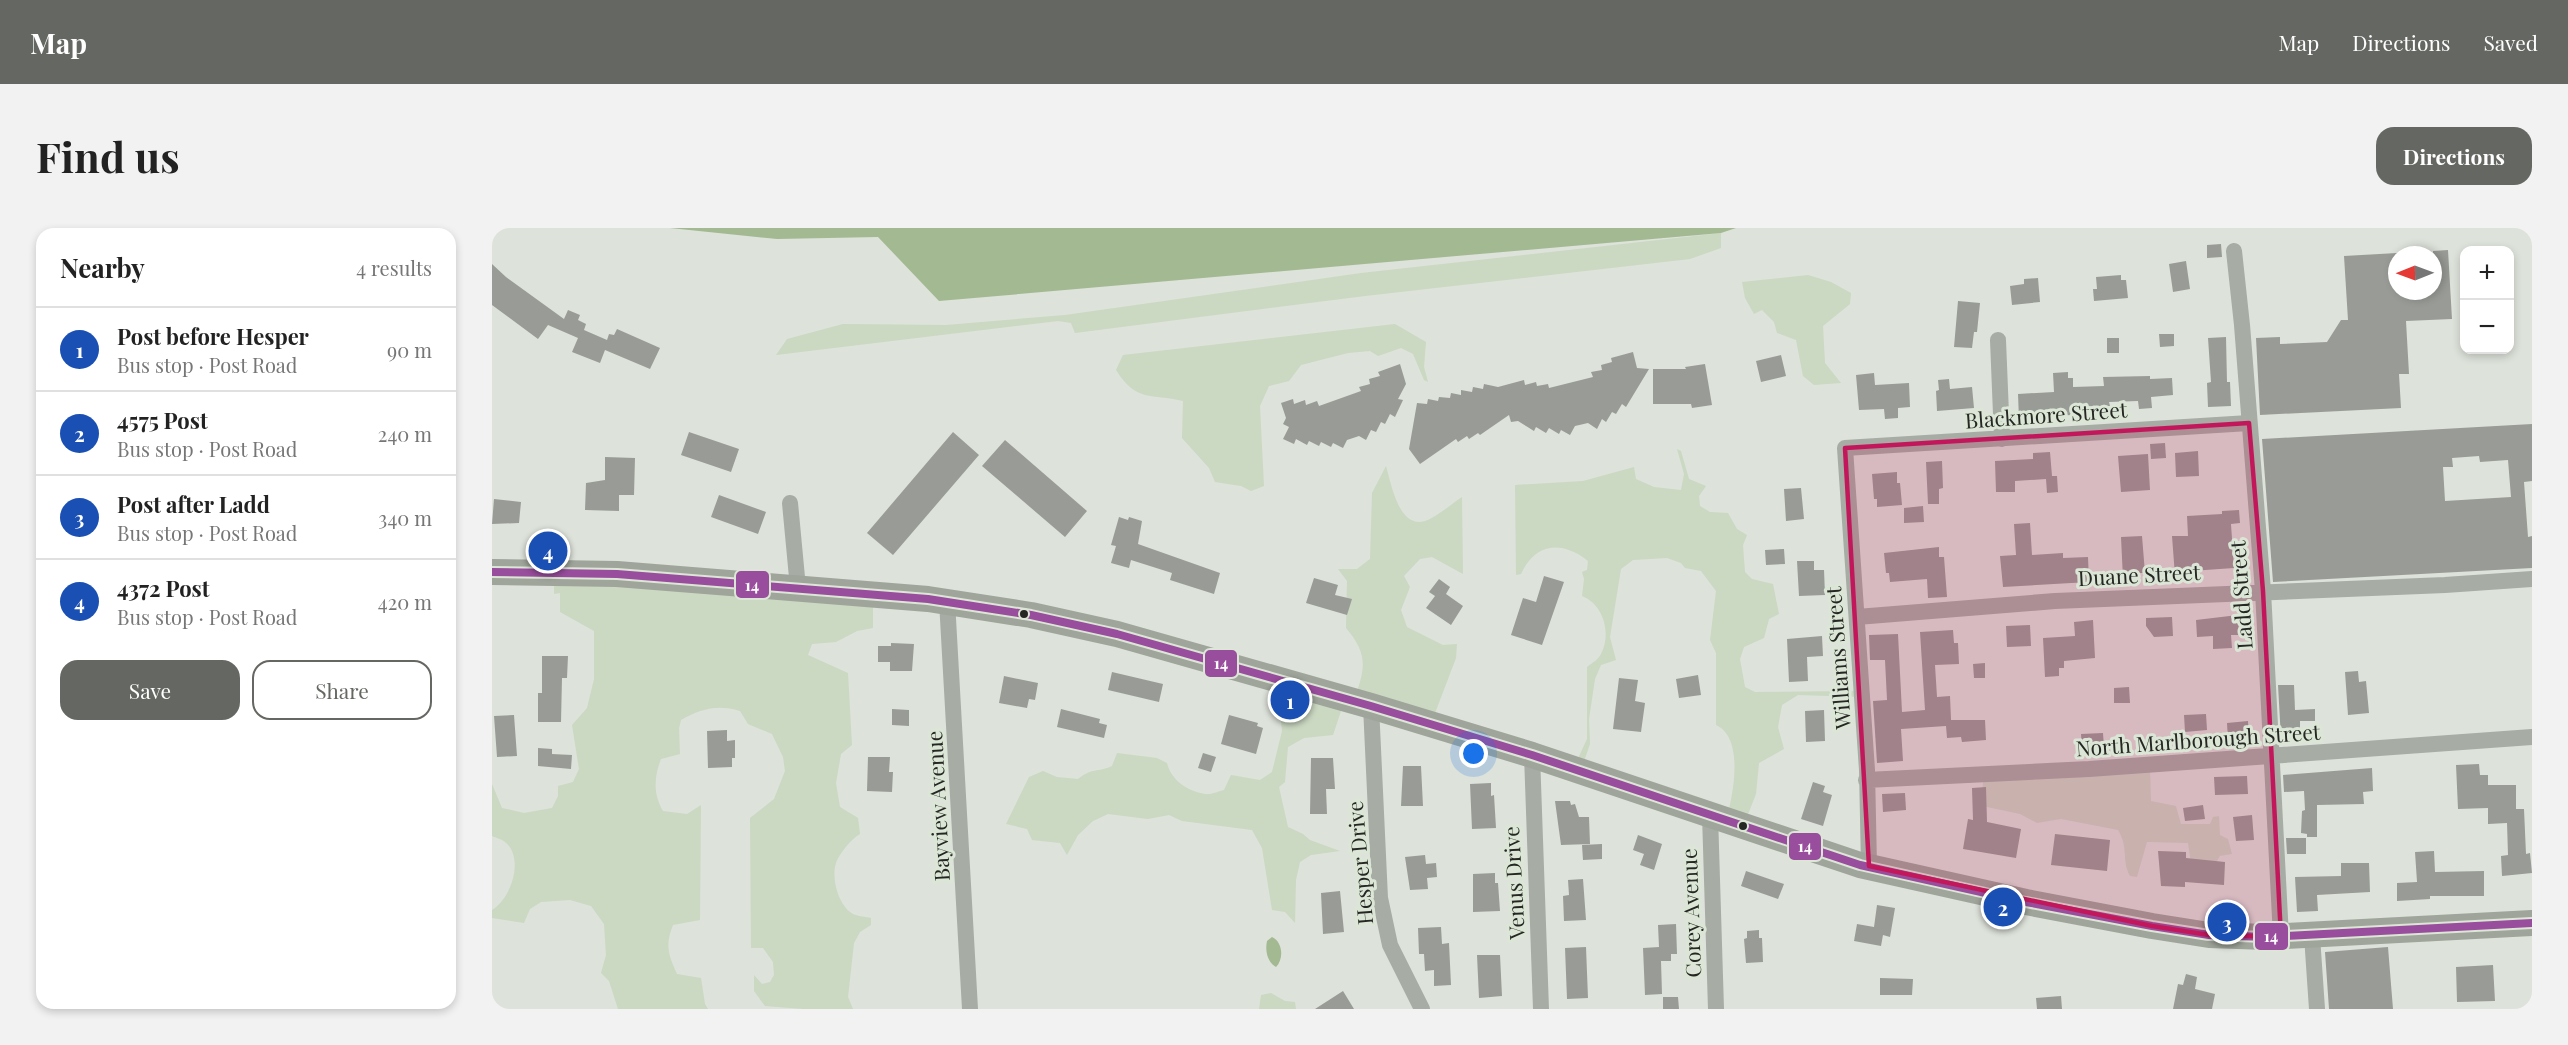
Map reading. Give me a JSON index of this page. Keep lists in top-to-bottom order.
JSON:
{
  "streets": {
    "street": [
      "Blackmore Street",
      "Duane Street",
      "Ladd Street",
      "Williams Street",
      "North Marlborough Street",
      "Bayview Avenue",
      "Hesper Drive",
      "Venus Drive",
      "Corey Avenue"
    ]
  },
  "crossings": [
    ["Blackmore Street", "Ladd Street"],
    ["Blackmore Street", "Williams Street"],
    ["Duane Street", "Ladd Street"],
    ["Duane Street", "Williams Street"],
    ["Ladd Street", "North Marlborough Street"],
    ["Williams Street", "North Marlborough Street"]
  ],
  "lines": ["transit line 14"],
  "north": "left",
  "page": {
    "header": "Map",
    "nav": ["Map", "Directions", "Saved"],
    "buttons": [
      "Directions",
      ["Save", "Share"]
    ],
    "title": "Find us",
    "heading": ["Nearby", "4 results"],
    "map_buttons": ["+", "−"],
    "list": [
      {
        "mark": "1",
        "name": "Post before Hesper",
        "note": "Bus stop · Post Road",
        "value": "90 m"
      },
      {
        "mark": "2",
        "name": "4575 Post",
        "note": "Bus stop · Post Road",
        "value": "240 m"
      },
      {
        "mark": "3",
        "name": "Post after Ladd",
        "note": "Bus stop · Post Road",
        "value": "340 m"
      },
      {
        "mark": "4",
        "name": "4372 Post",
        "note": "Bus stop · Post Road",
        "value": "420 m"
      }
    ],
    "pins": [
      "4",
      "1",
      "2",
      "3"
    ]
  }
}
